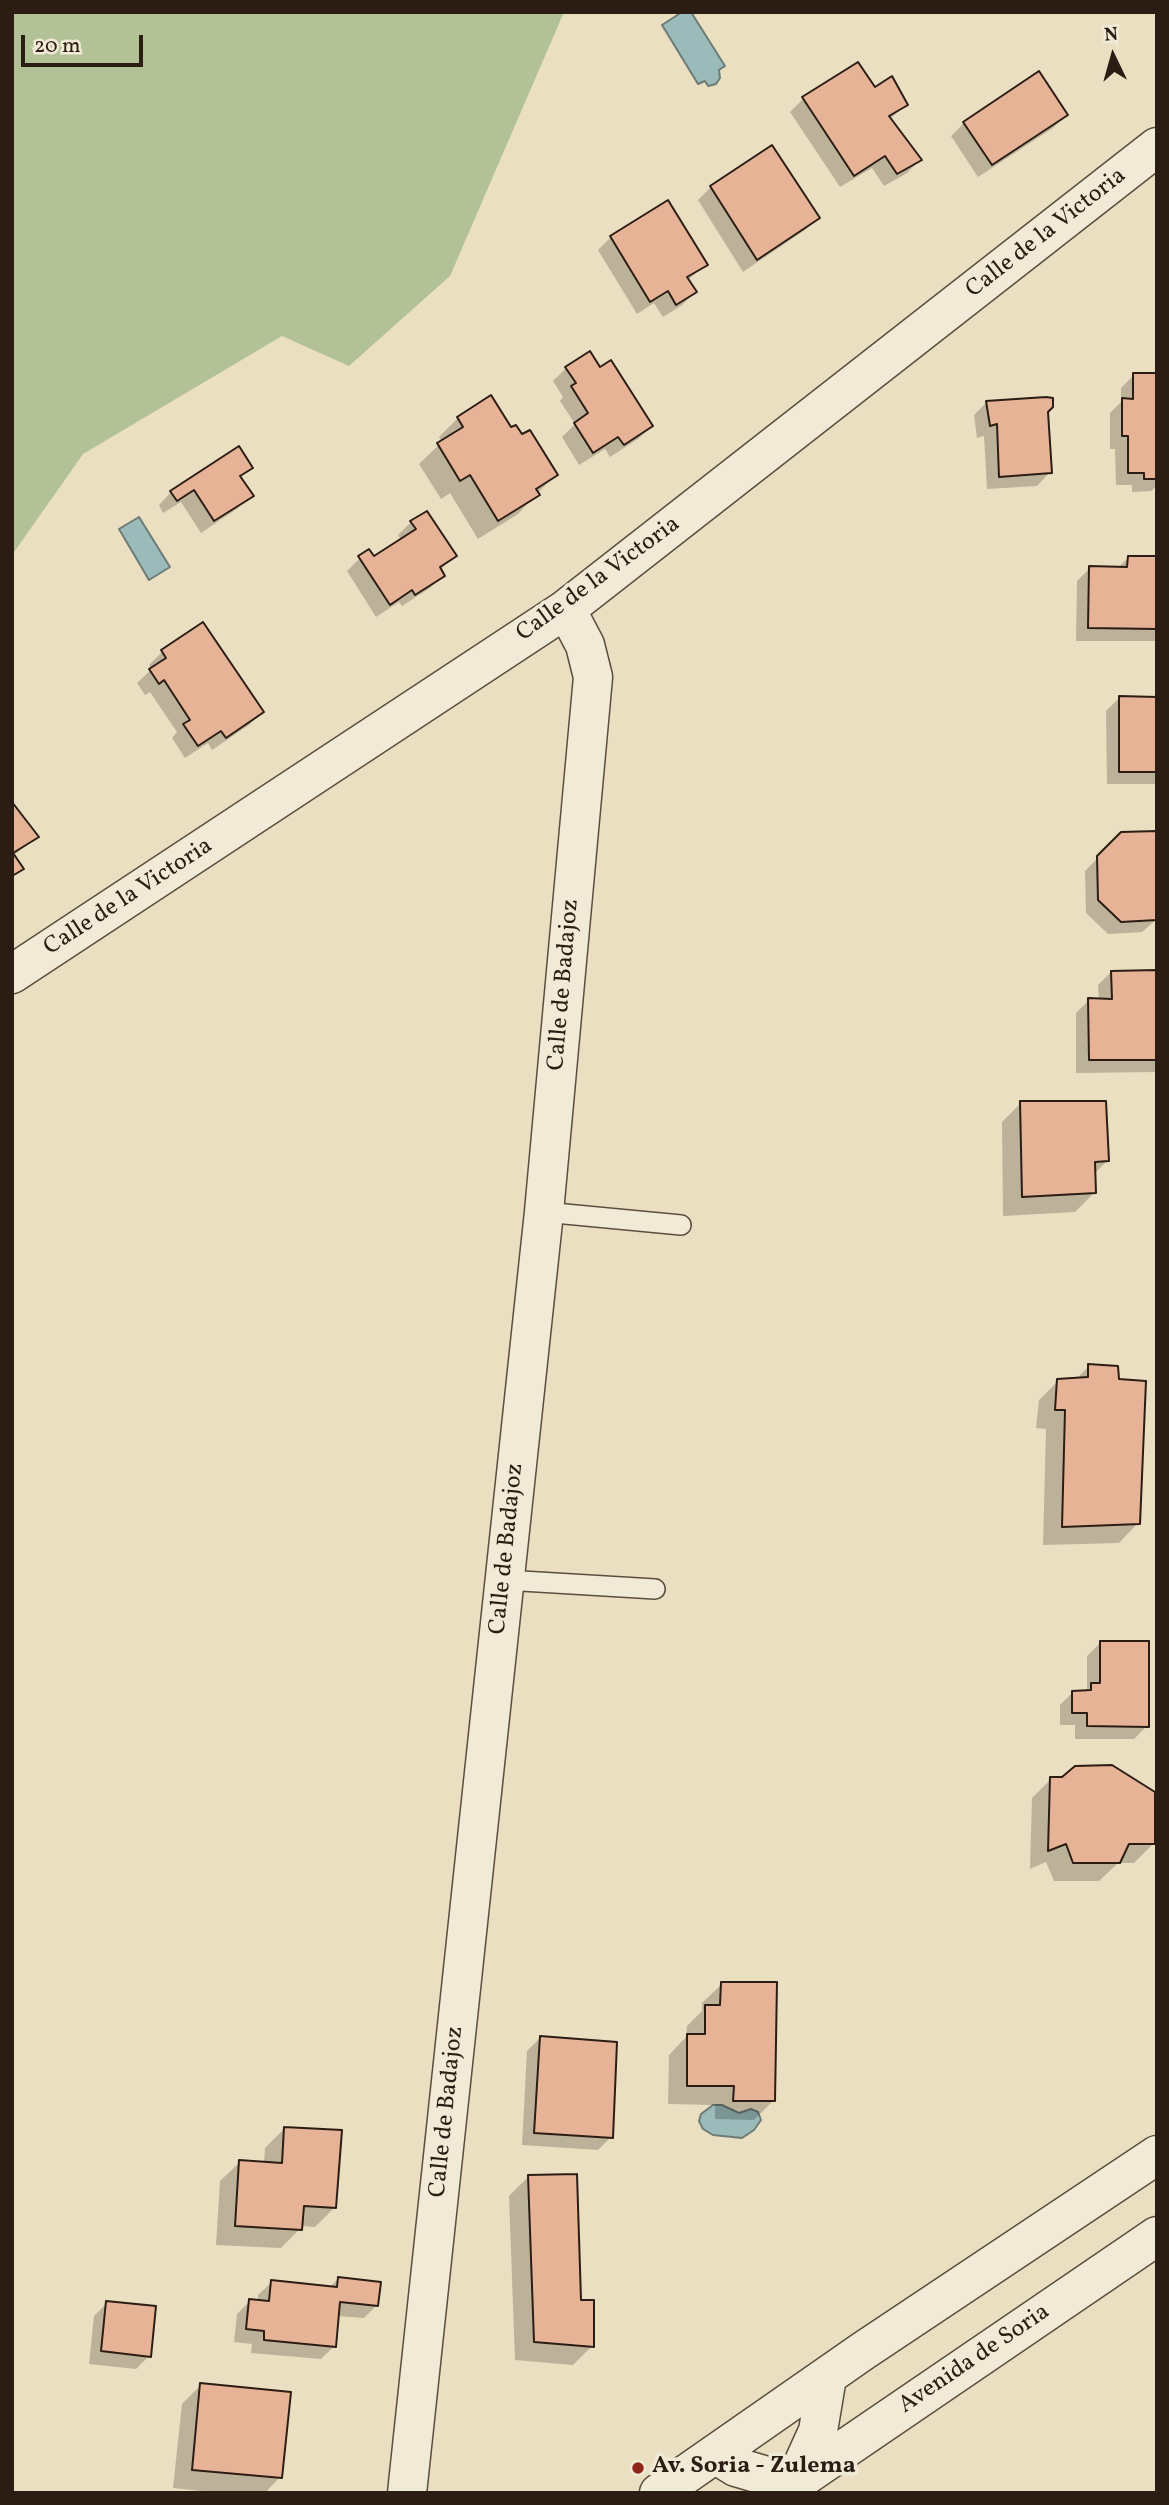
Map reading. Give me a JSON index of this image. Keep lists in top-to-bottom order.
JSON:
{
  "streets": {
    "street": ["Calle de la Victoria", "Calle de Badajoz", "Avenida de Soria"]
  },
  "crossings": [
    ["Calle de la Victoria", "Calle de Badajoz"]
  ],
  "places": ["Av. Soria - Zulema"],
  "scale_bar": "20 m",
  "north": "top"
}
